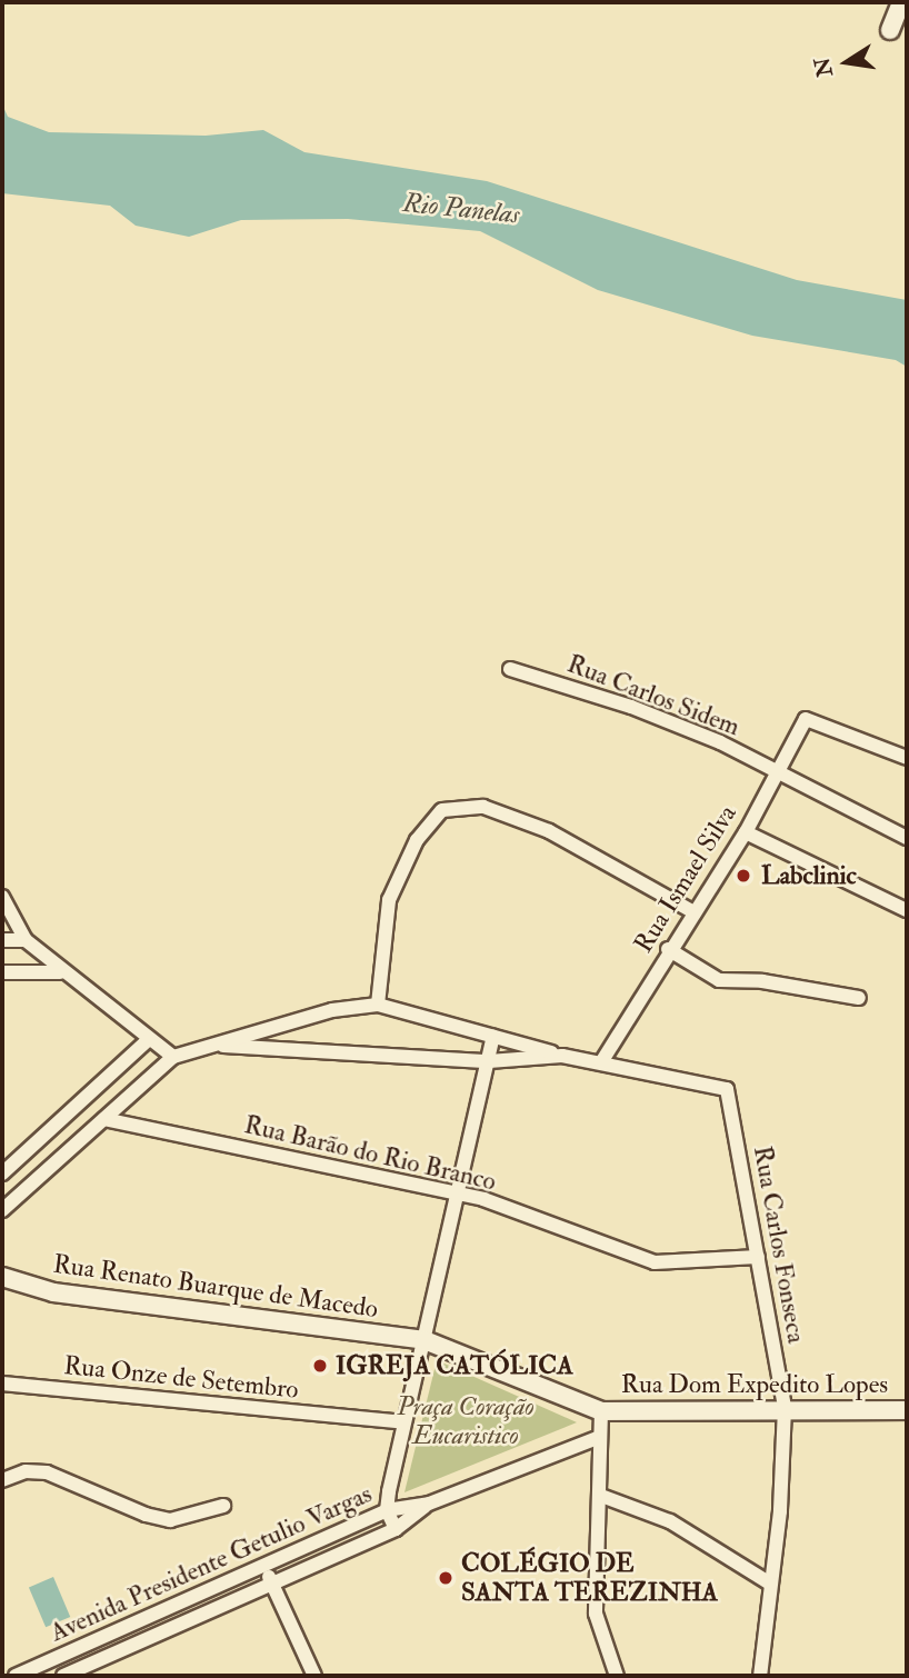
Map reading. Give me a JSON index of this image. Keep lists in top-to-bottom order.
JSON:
{
  "streets": {
    "street": [
      "Rua Carlos Sidem",
      "Rua Ismael Silva",
      "Rua Barão do Rio Branco",
      "Rua Carlos Fonseca",
      "Rua Renato Buarque de Macedo",
      "Rua Onze de Setembro",
      "Rua Dom Expedito Lopes",
      "Avenida Presidente Getulio Vargas"
    ]
  },
  "crossings": [
    ["Rua Carlos Sidem", "Rua Ismael Silva"],
    ["Rua Ismael Silva", "Rua Carlos Fonseca"],
    ["Rua Barão do Rio Branco", "Rua Carlos Fonseca"],
    ["Rua Carlos Fonseca", "Rua Dom Expedito Lopes"],
    ["Rua Renato Buarque de Macedo", "Rua Dom Expedito Lopes"]
  ],
  "water": ["Rio Panelas"],
  "parks": ["Praça Coração Eucaristico"],
  "places": ["Labclinic", "IGREJA CATÓLICA", "COLÉGIO DE SANTA TEREZINHA"],
  "north": "left"
}
